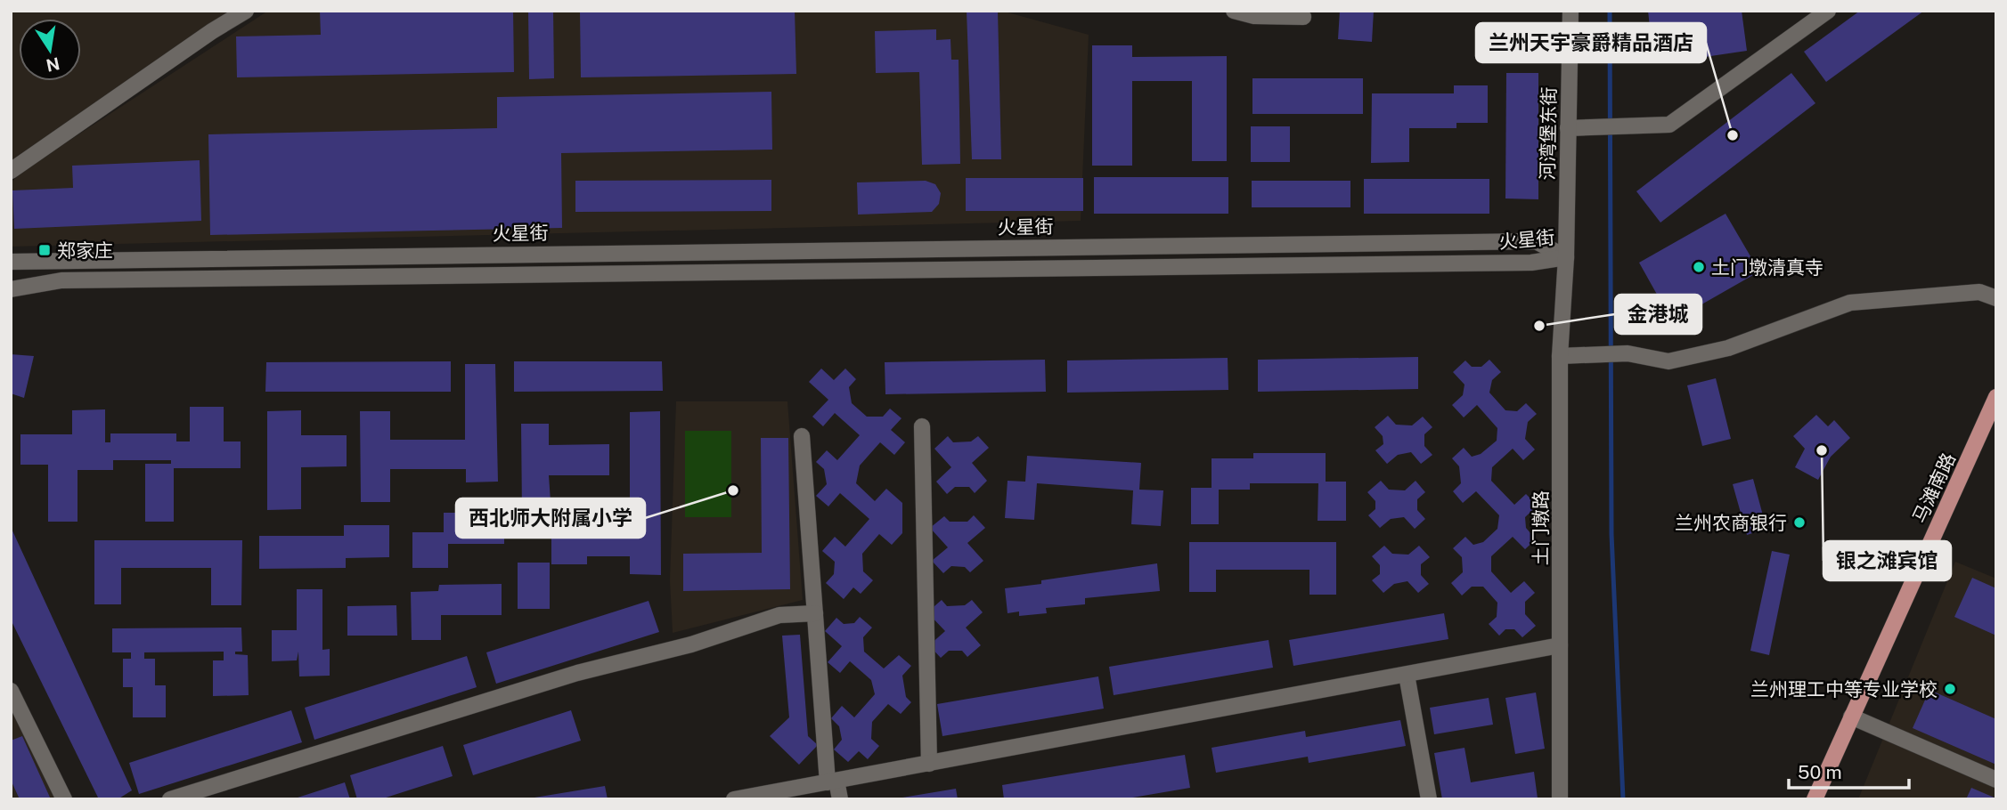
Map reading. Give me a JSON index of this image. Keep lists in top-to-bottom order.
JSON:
{
  "streets": {
    "main road": ["马滩南路"],
    "street": ["河湾堡东街", "火星街", "土门墩路"]
  },
  "crossings": [
    ["河湾堡东街", "火星街"],
    ["河湾堡东街", "土门墩路"],
    ["火星街", "土门墩路"]
  ],
  "places": {
    "other": [
      "兰州天宇豪爵精品酒店",
      "土门墩清真寺",
      "金港城",
      "银之滩宾馆",
      "西北师大附属小学",
      "兰州农商银行",
      "兰州理工中等专业学校"
    ],
    "transit": ["郑家庄"]
  },
  "scale_bar": "50 m",
  "north": "bottom"
}
